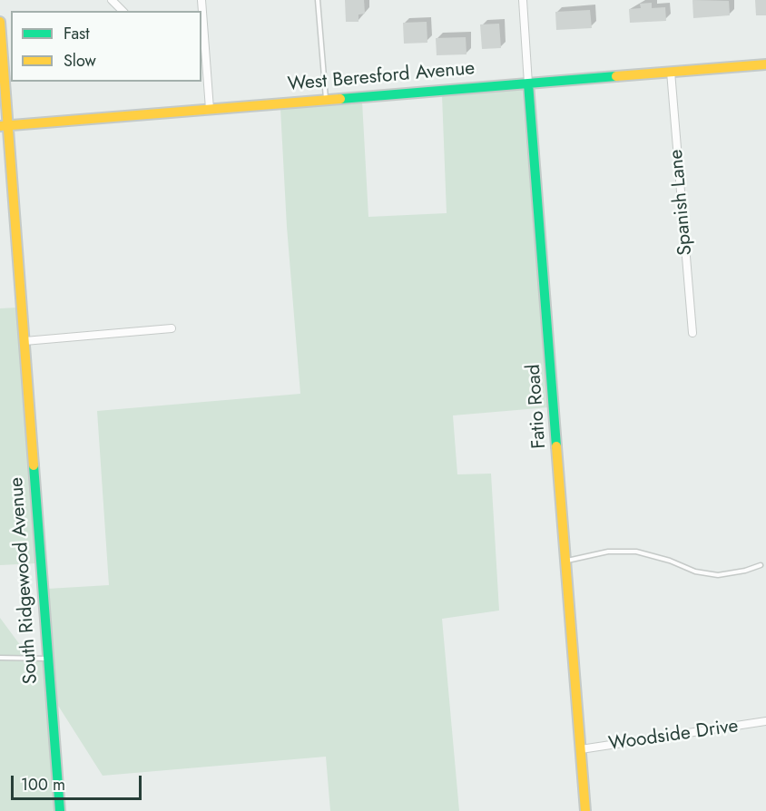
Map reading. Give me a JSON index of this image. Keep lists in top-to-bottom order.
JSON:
{
  "streets": {
    "street": [
      "West Beresford Avenue",
      "Spanish Lane",
      "Fatio Road",
      "South Ridgewood Avenue",
      "Woodside Drive"
    ]
  },
  "crossings": [
    ["West Beresford Avenue", "Spanish Lane"],
    ["West Beresford Avenue", "Fatio Road"],
    ["West Beresford Avenue", "South Ridgewood Avenue"],
    ["Fatio Road", "Woodside Drive"]
  ],
  "legend": ["Fast", "Slow"],
  "scale_bar": "100 m"
}
